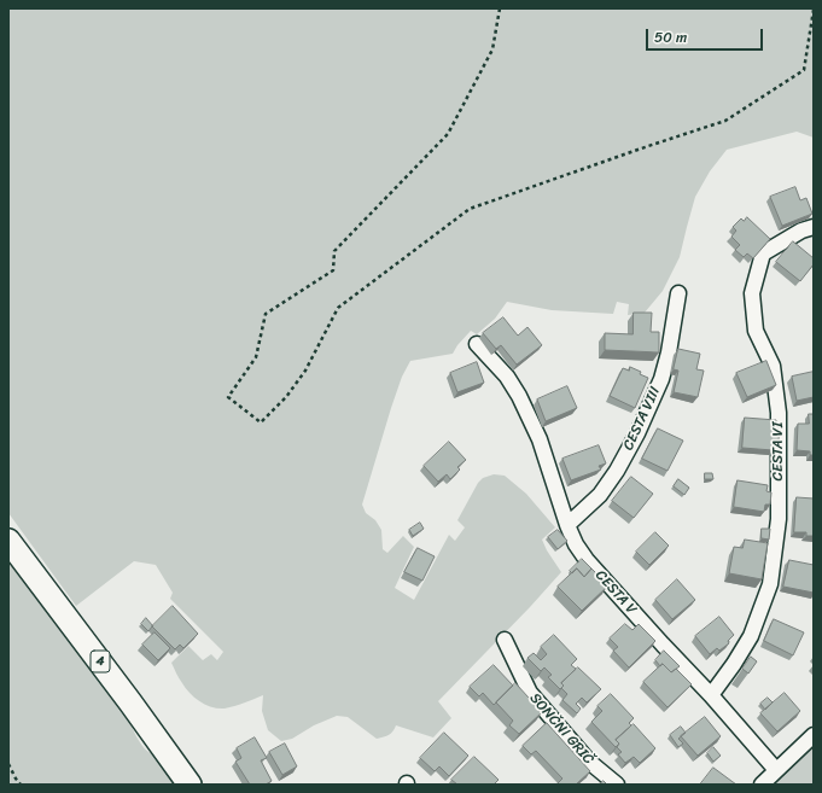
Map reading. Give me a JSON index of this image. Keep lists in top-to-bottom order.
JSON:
{
  "streets": {
    "main road": ["4"],
    "street": [
      "CESTA VIII",
      "CESTA VI",
      "CESTA V",
      "SONČNI GRIČ"
    ]
  },
  "crossings": [
    ["CESTA VIII", "CESTA V"],
    ["CESTA VI", "CESTA V"]
  ],
  "scale_bar": "50 m"
}
